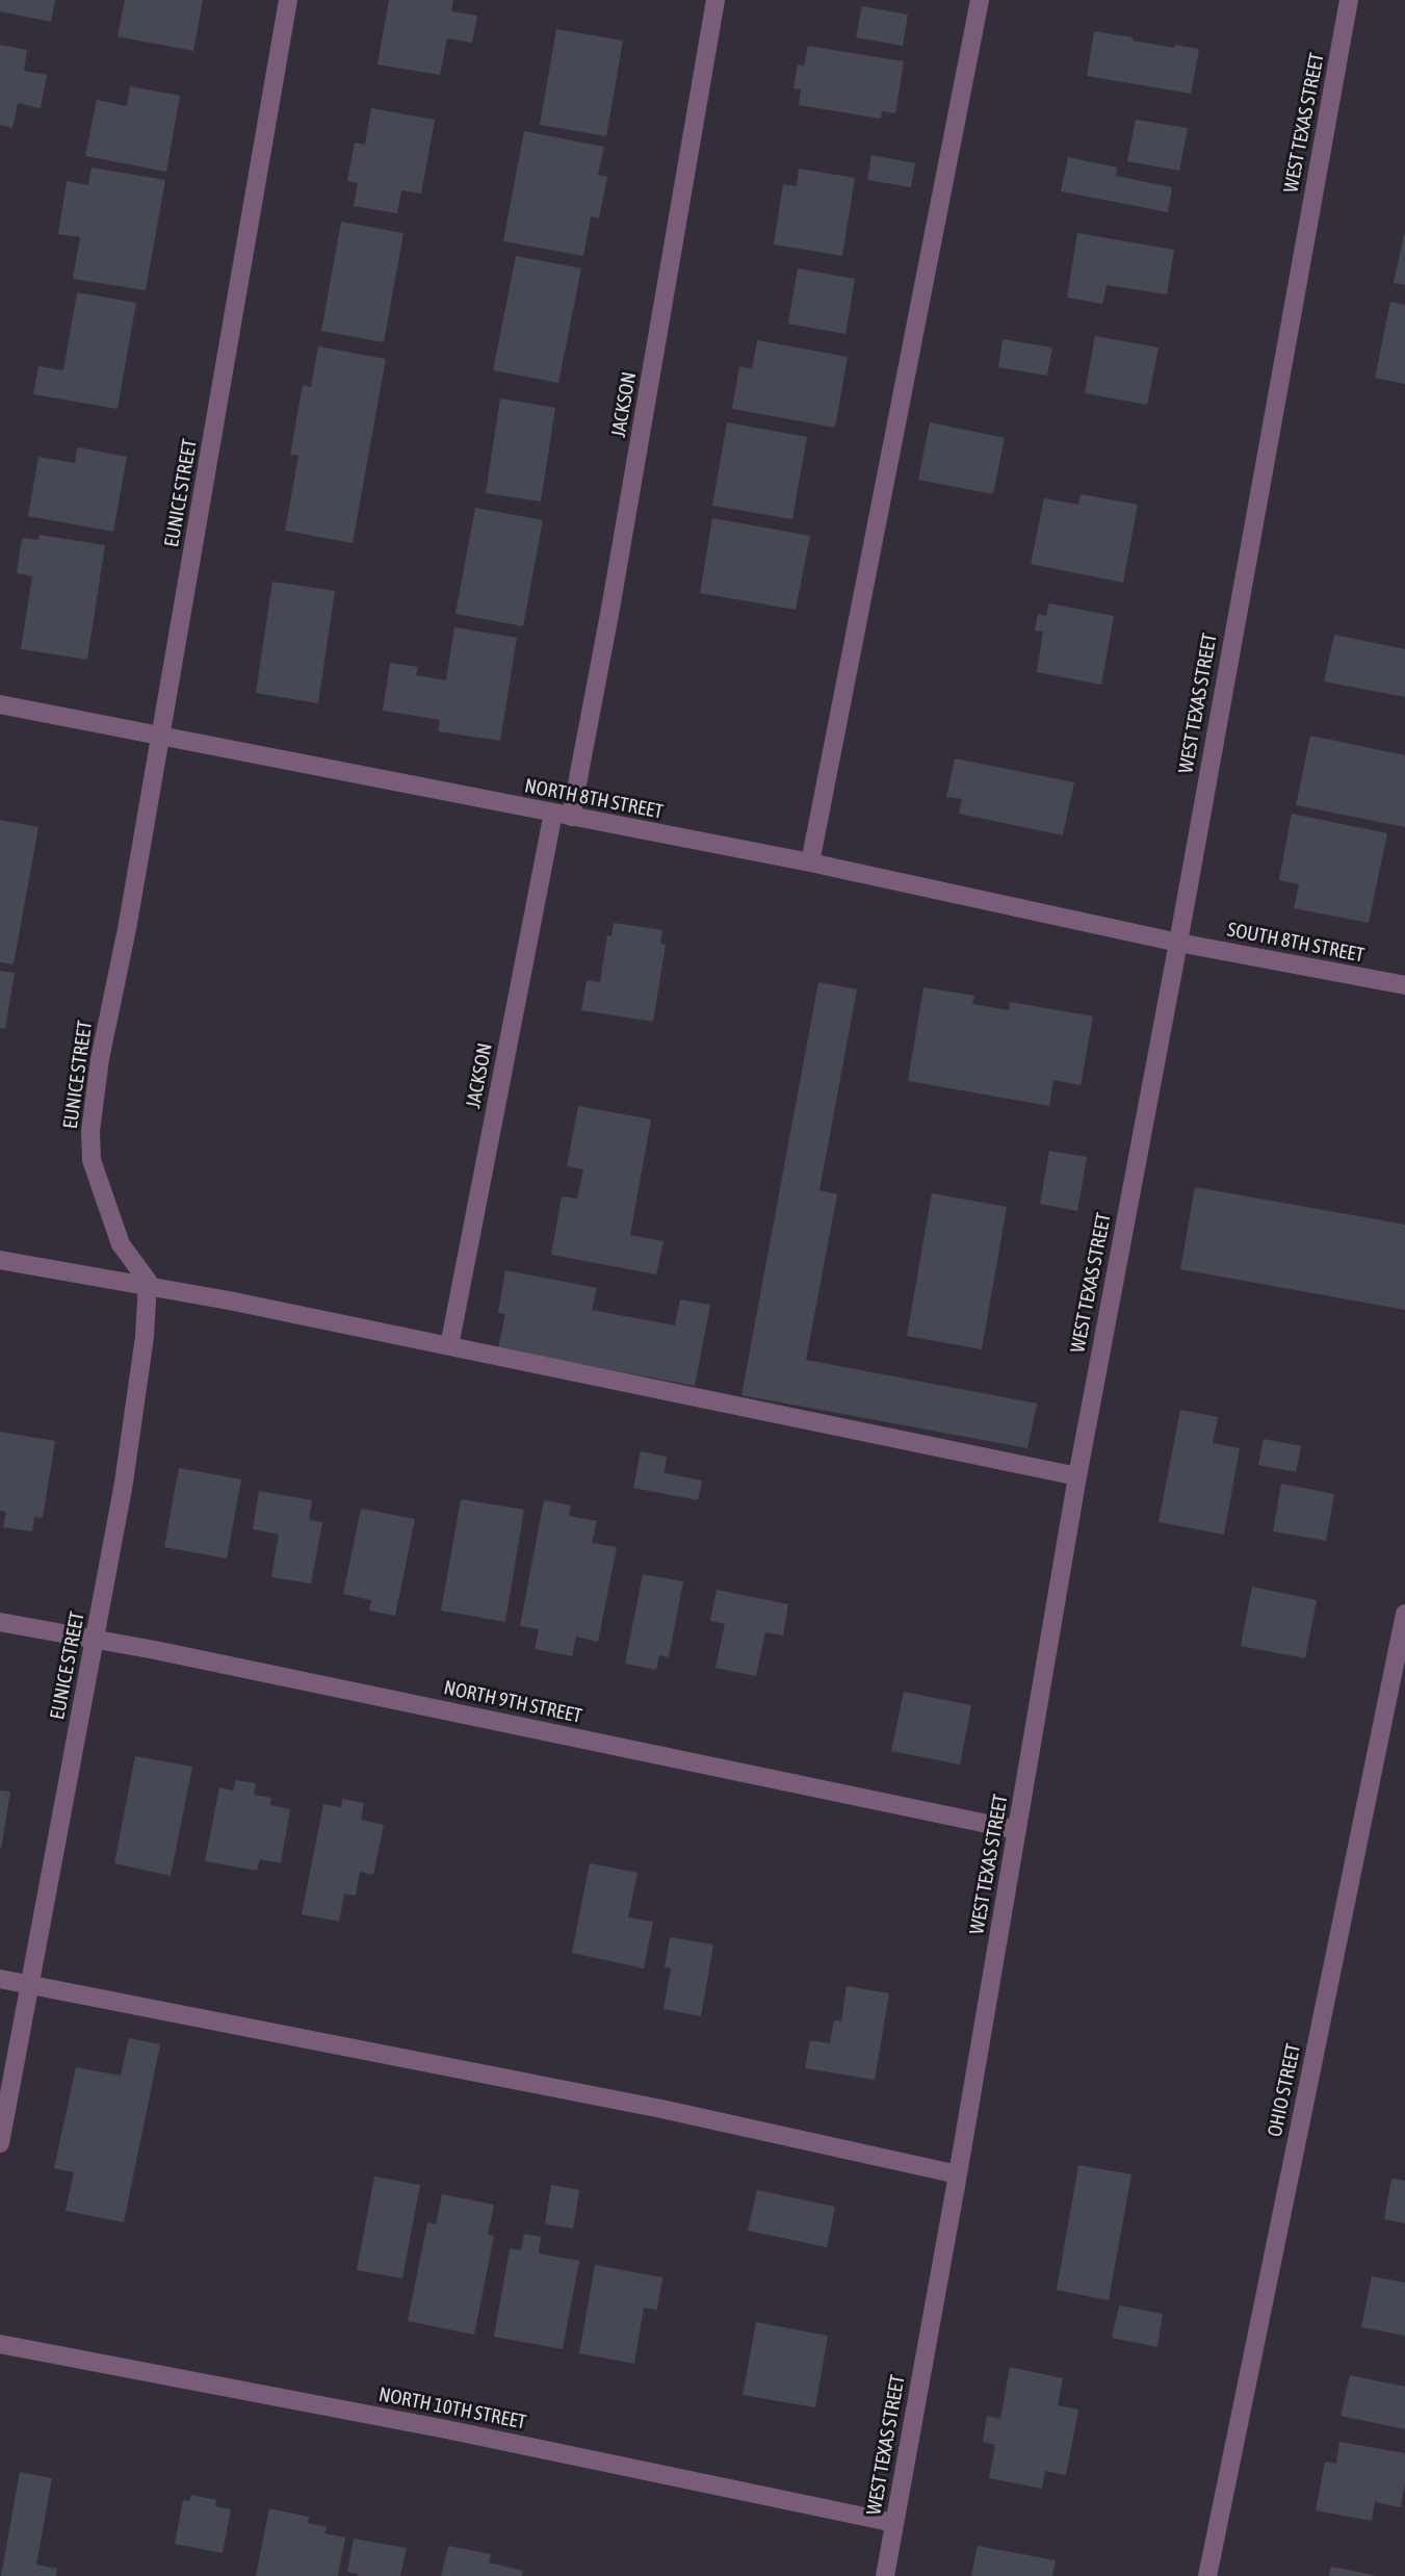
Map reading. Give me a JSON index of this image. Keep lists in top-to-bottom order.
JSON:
{
  "streets": {
    "street": [
      "WEST TEXAS STREET",
      "JACKSON",
      "EUNICE STREET",
      "NORTH 8TH STREET",
      "SOUTH 8TH STREET",
      "NORTH 9TH STREET",
      "OHIO STREET",
      "NORTH 10TH STREET"
    ]
  },
  "crossings": [
    ["WEST TEXAS STREET", "NORTH 8TH STREET"],
    ["WEST TEXAS STREET", "SOUTH 8TH STREET"],
    ["WEST TEXAS STREET", "NORTH 9TH STREET"],
    ["WEST TEXAS STREET", "NORTH 10TH STREET"],
    ["JACKSON", "NORTH 8TH STREET"],
    ["EUNICE STREET", "NORTH 8TH STREET"],
    ["EUNICE STREET", "NORTH 9TH STREET"],
    ["NORTH 8TH STREET", "SOUTH 8TH STREET"]
  ]
}
